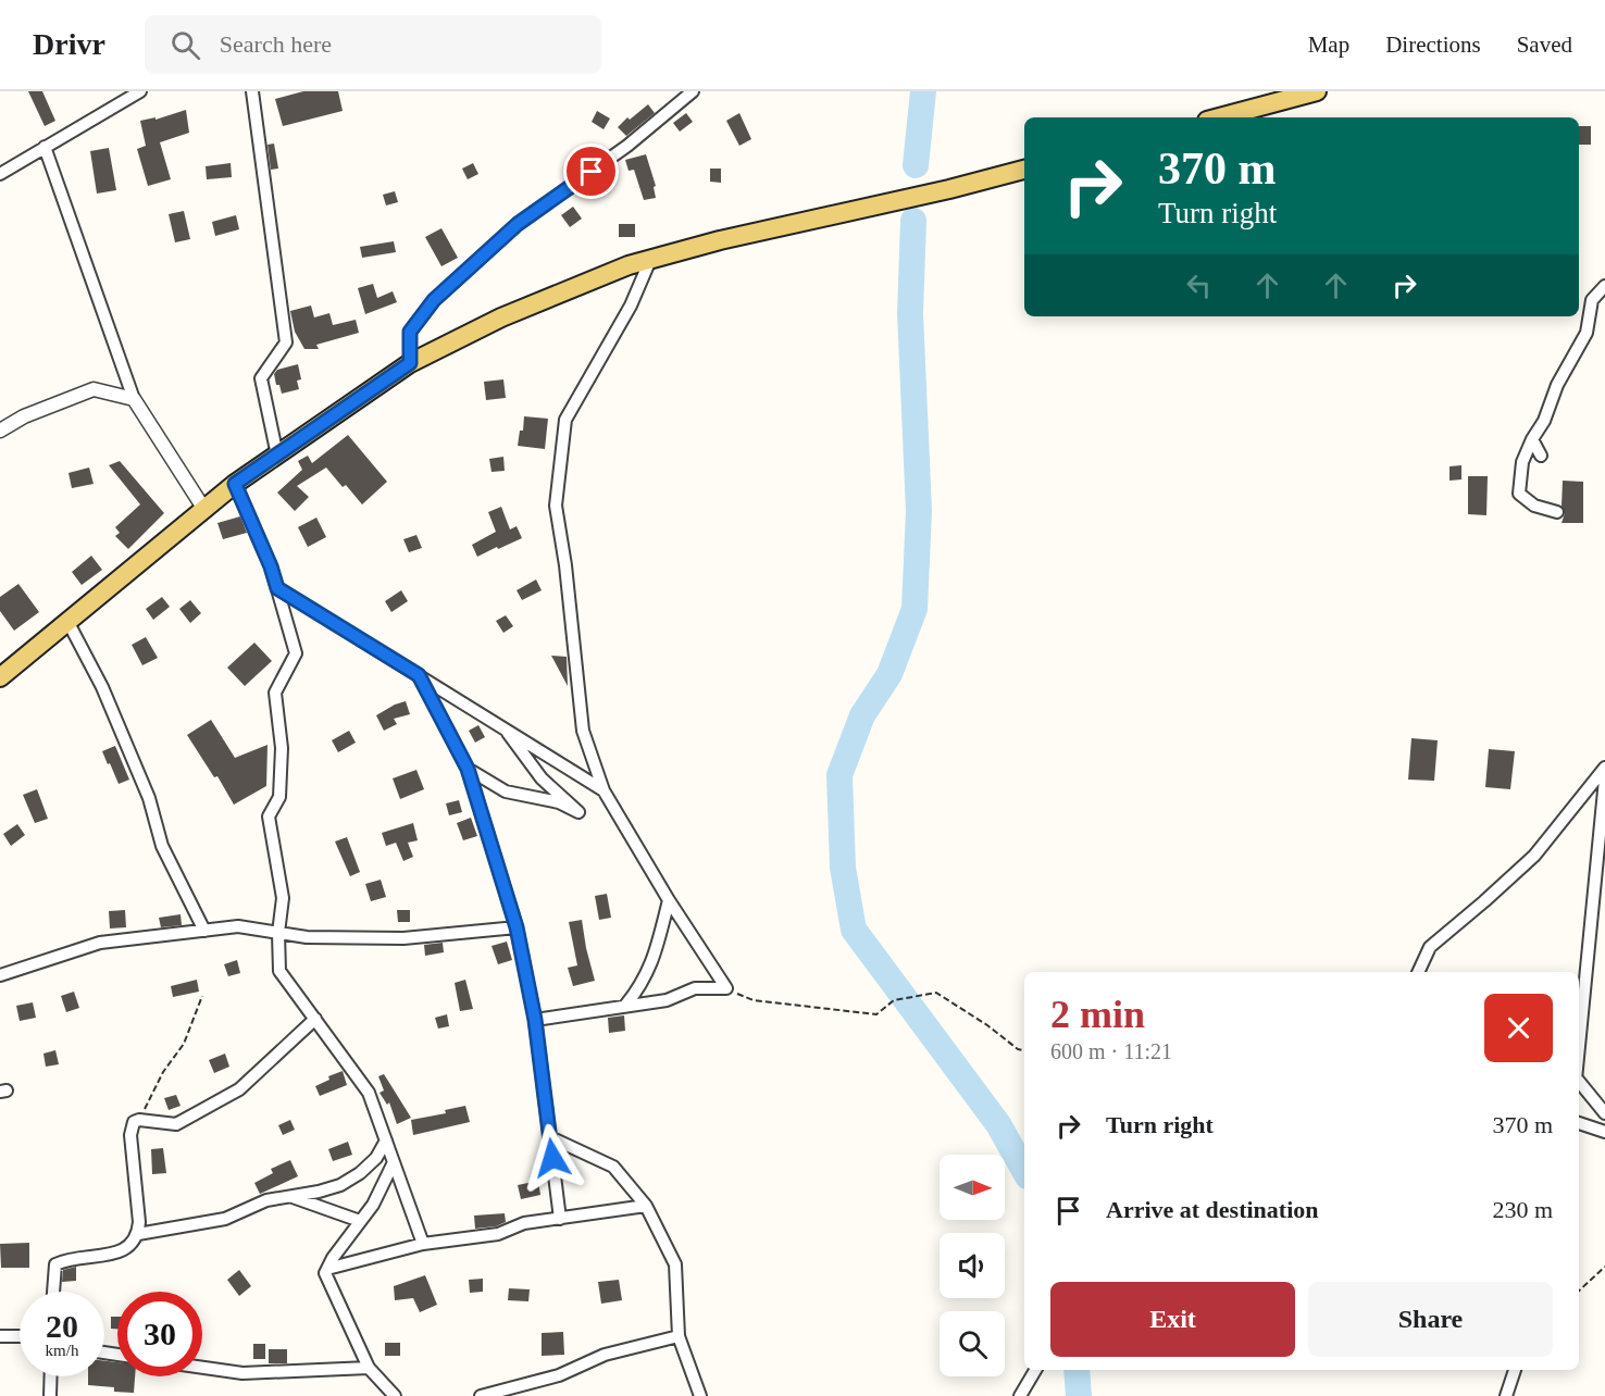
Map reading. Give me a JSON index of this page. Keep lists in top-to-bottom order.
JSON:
{
  "north": "right",
  "page": {
    "header": "Drivr",
    "search": "Search here",
    "nav": ["Map", "Directions", "Saved"],
    "turn": ["370 m", "Turn right"],
    "heading": ["2 min", "600 m · 11:21"],
    "list": [
      {
        "name": "Turn right",
        "value": "370 m"
      },
      {
        "name": "Arrive at destination",
        "value": "230 m"
      }
    ],
    "buttons": ["Exit", "Share"],
    "speed": "20 km/h",
    "limit": "30"
  }
}
